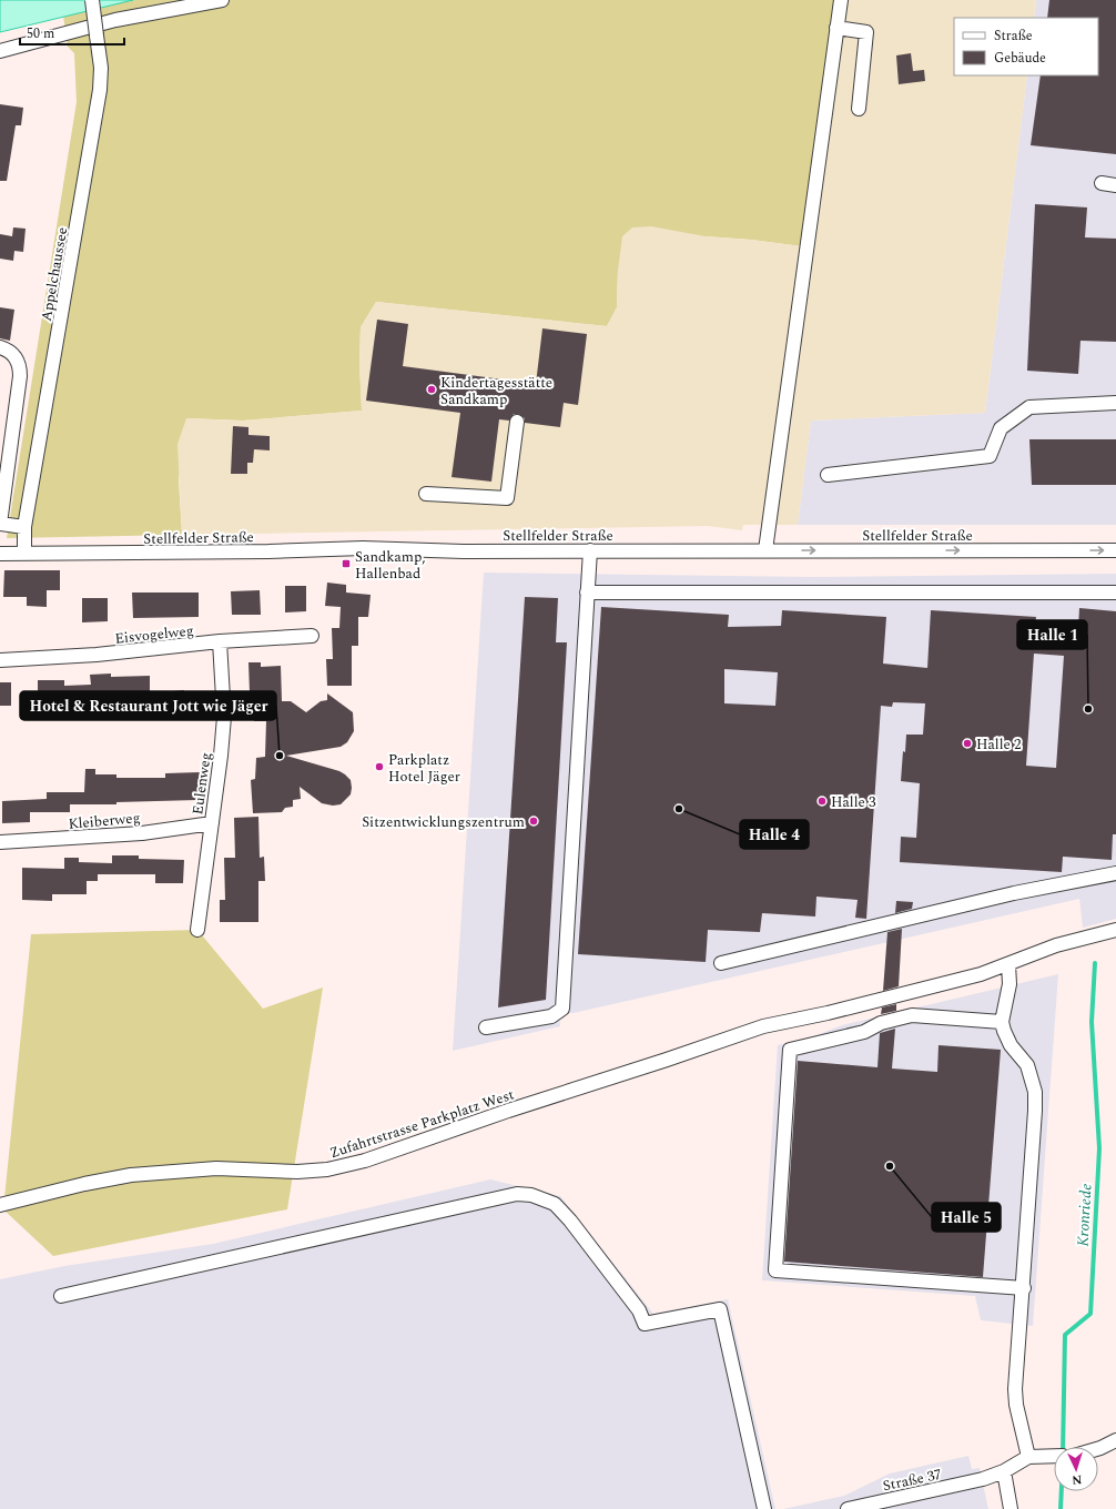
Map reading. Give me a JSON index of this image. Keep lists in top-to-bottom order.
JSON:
{
  "streets": {
    "street": [
      "Appelchaussee",
      "Stellfelder Straße",
      "Eisvogelweg",
      "Eulenweg",
      "Kleiberweg",
      "Zufahrtstrasse Parkplatz West",
      "Straße 37"
    ]
  },
  "crossings": [
    ["Appelchaussee", "Stellfelder Straße"],
    ["Eisvogelweg", "Eulenweg"],
    ["Eulenweg", "Kleiberweg"]
  ],
  "water": ["Kronriede"],
  "places": {
    "other": [
      "Kindertagesstätte Sandkamp",
      "Halle 1",
      "Halle 2",
      "Hotel & Restaurant Jott wie Jäger",
      "Parkplatz Hotel Jäger",
      "Halle 3",
      "Halle 4",
      "Sitzentwicklungszentrum",
      "Halle 5"
    ],
    "transit": ["Sandkamp, Hallenbad"]
  },
  "legend": ["Straße", "Gebäude"],
  "scale_bar": "50 m",
  "north": "bottom"
}
